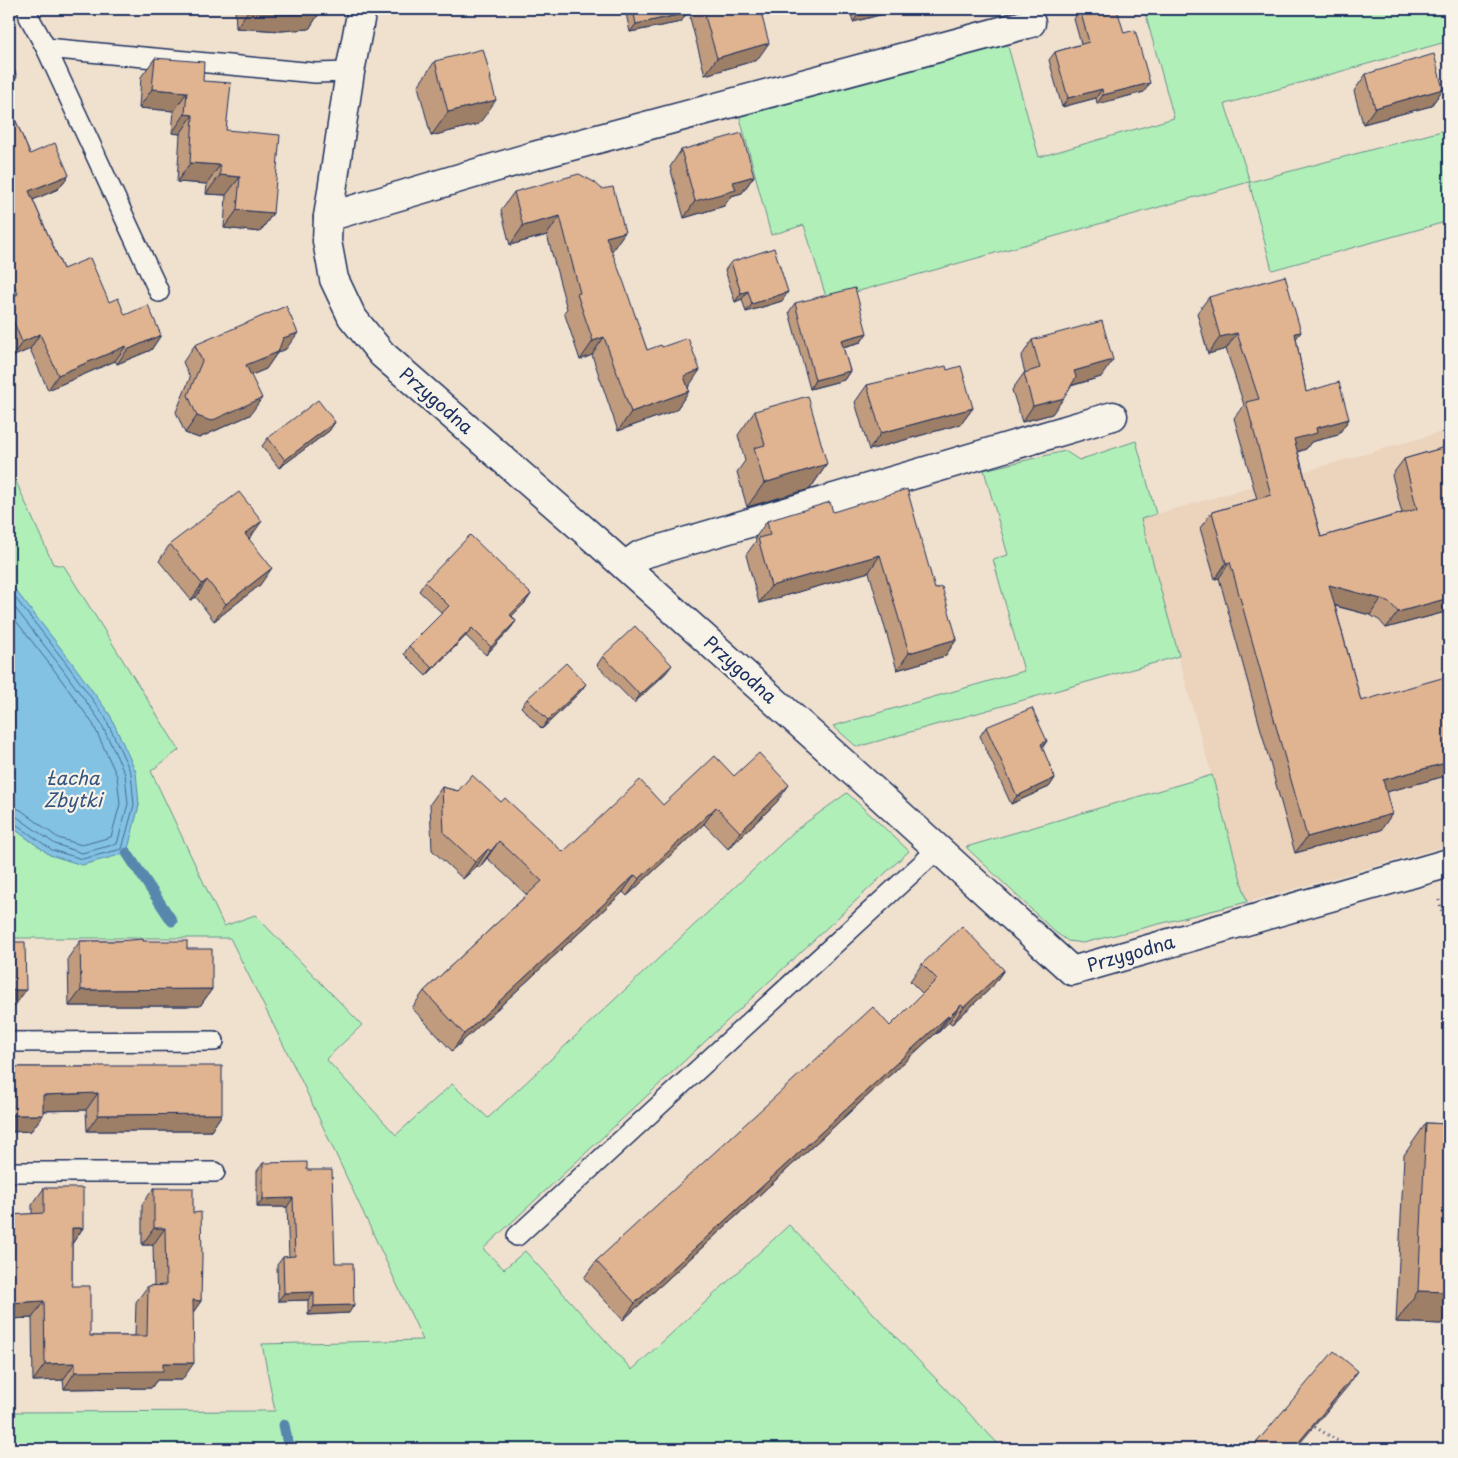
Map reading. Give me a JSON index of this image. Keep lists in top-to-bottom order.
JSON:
{
  "streets": {
    "street": ["Przygodna"]
  },
  "water": ["Łacha Zbytki"]
}
